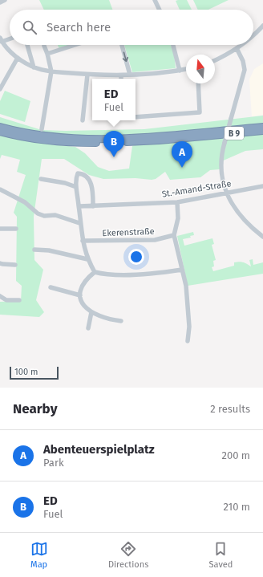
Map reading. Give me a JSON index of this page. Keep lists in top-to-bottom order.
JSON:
{
  "streets": {
    "highway": ["B 9"],
    "street": ["St.-Amand-Straße", "Ekerenstraße"]
  },
  "scale_bar": "100 m",
  "north": "top",
  "page": {
    "search": "Search here",
    "popup": ["ED", "Fuel"],
    "pins": ["B", "A"],
    "scale": "100 m",
    "heading": ["Nearby", "2 results"],
    "list": [
      {
        "mark": "A",
        "name": "Abenteuerspielplatz",
        "note": "Park",
        "value": "200 m"
      },
      {
        "mark": "B",
        "name": "ED",
        "note": "Fuel",
        "value": "210 m"
      }
    ],
    "nav": ["Map", "Directions", "Saved"]
  }
}
